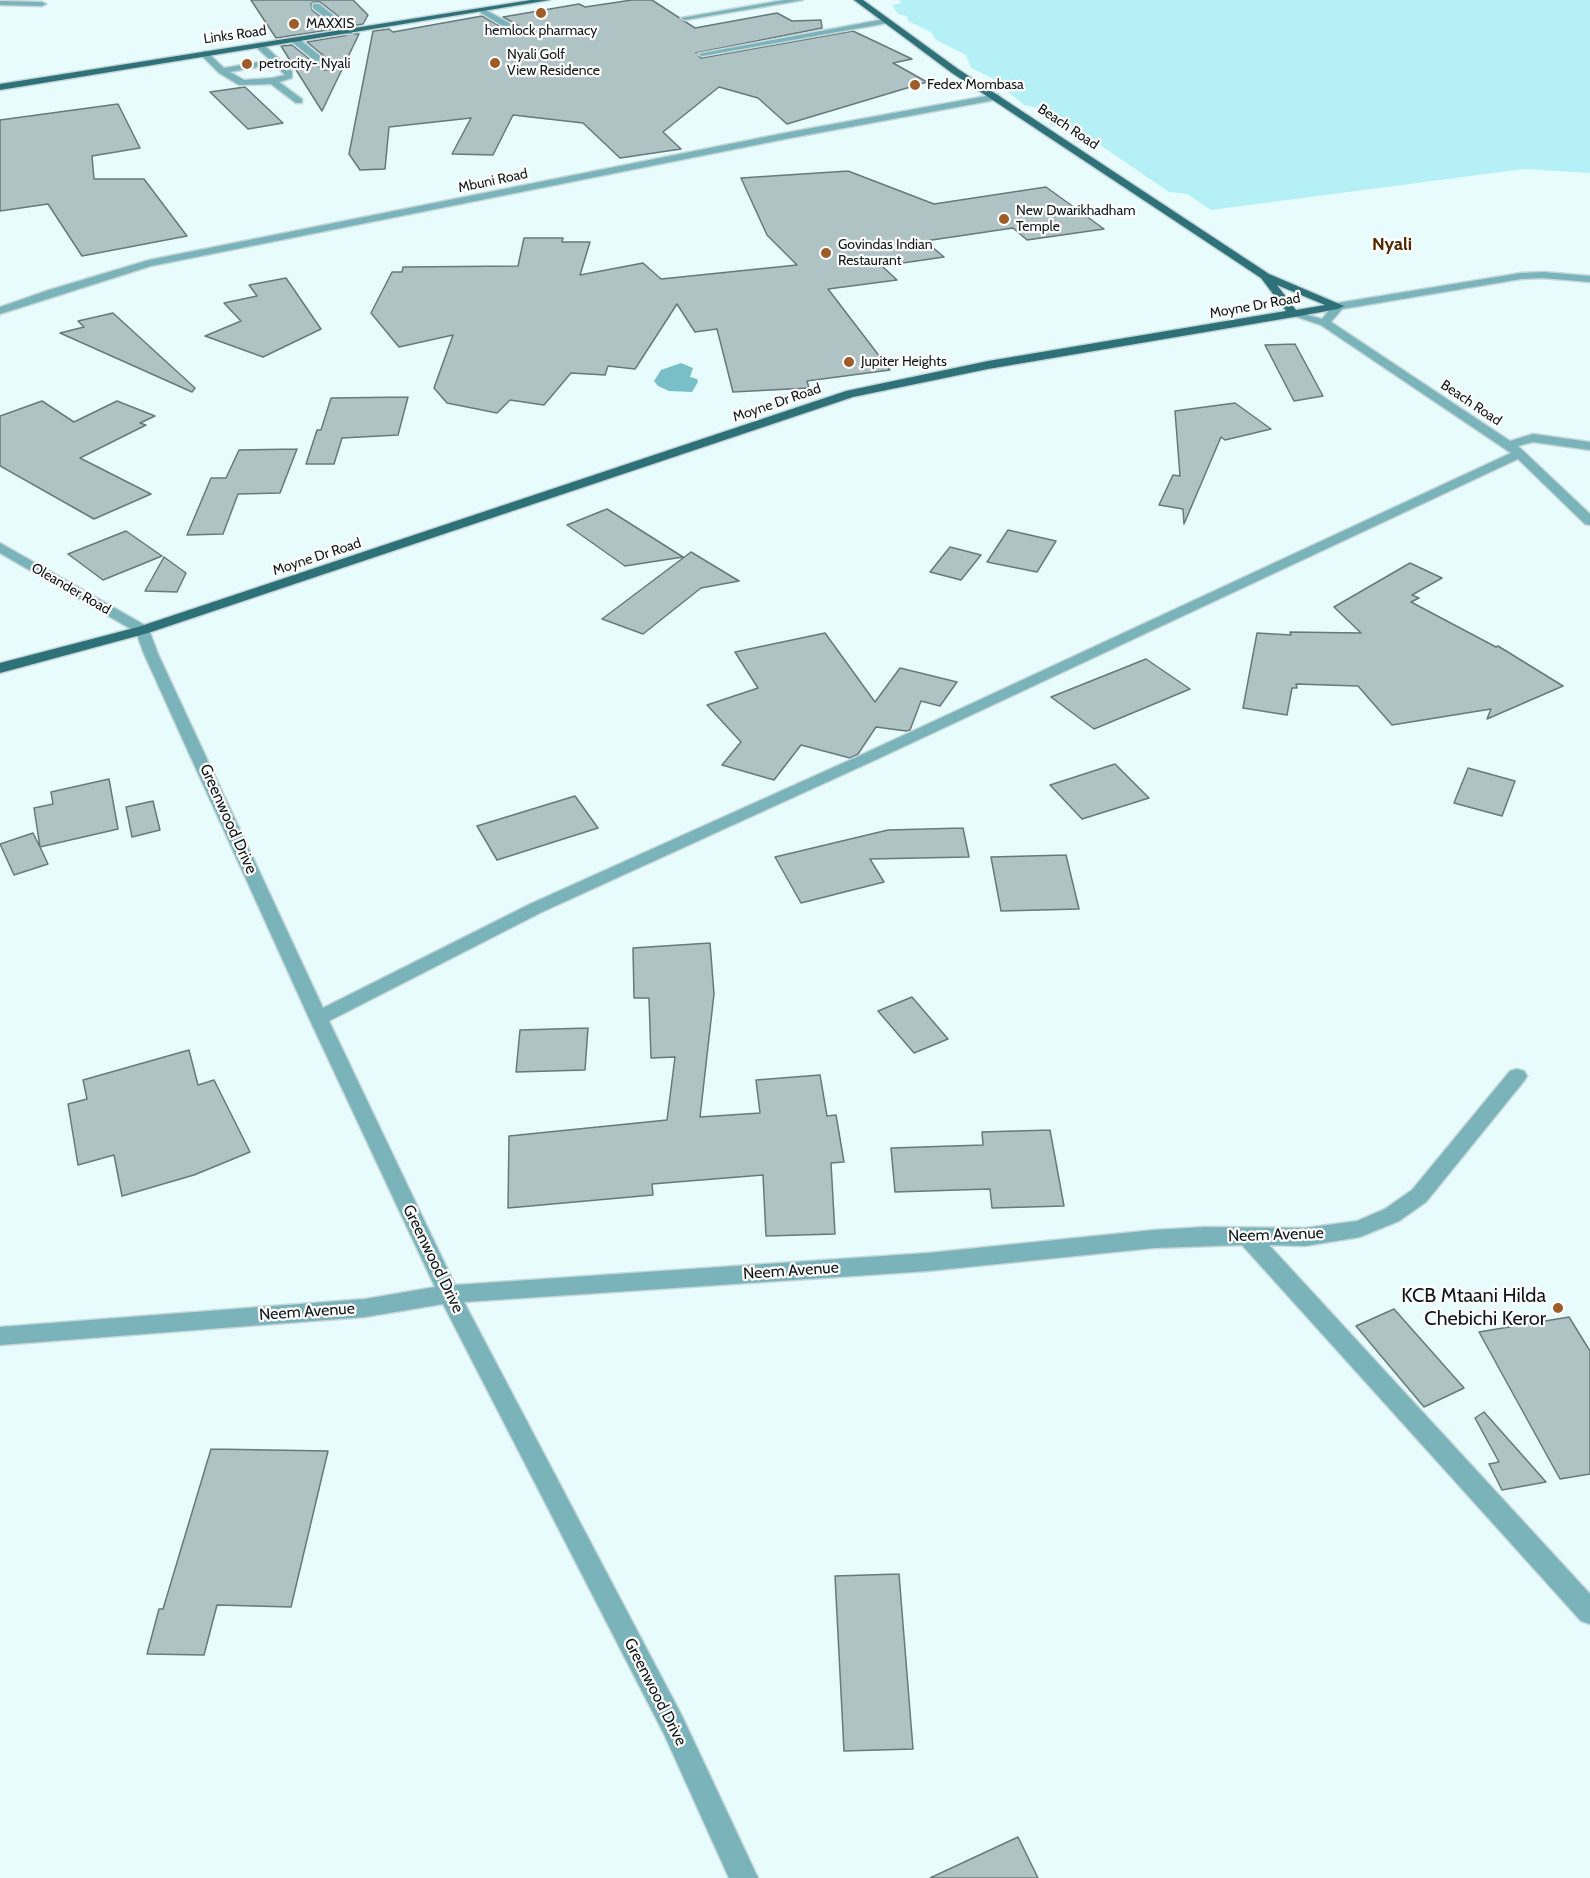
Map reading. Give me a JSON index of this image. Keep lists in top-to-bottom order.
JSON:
{
  "streets": {
    "main road": ["Links Road", "Beach Road", "Moyne Dr Road"],
    "street": [
      "Mbuni Road",
      "Oleander Road",
      "Greenwood Drive",
      "Neem Avenue"
    ]
  },
  "crossings": [
    ["Beach Road", "Mbuni Road"],
    ["Beach Road", "Moyne Dr Road"],
    ["Moyne Dr Road", "Oleander Road"],
    ["Moyne Dr Road", "Greenwood Drive"],
    ["Oleander Road", "Greenwood Drive"],
    ["Greenwood Drive", "Neem Avenue"]
  ],
  "districts": ["Nyali"],
  "places": [
    "hemlock pharmacy",
    "MAXXIS",
    "Nyali Golf View Residence",
    "petrocity- Nyali",
    "Fedex Mombasa",
    "New Dwarikhadham Temple",
    "Govindas Indian Restaurant",
    "Jupiter Heights",
    "KCB Mtaani Hilda Chebichi Keror"
  ]
}
